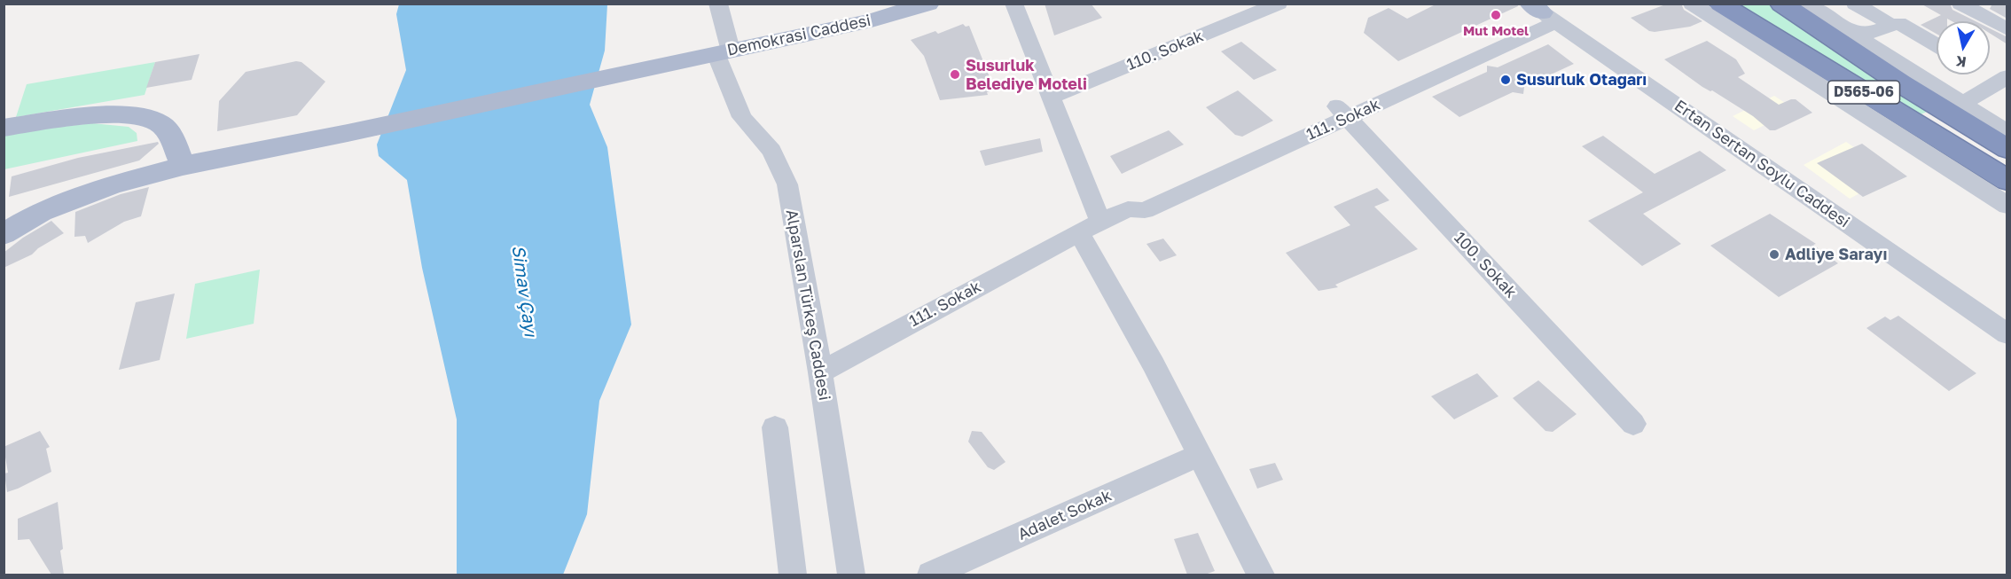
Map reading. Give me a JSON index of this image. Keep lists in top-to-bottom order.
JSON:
{
  "streets": {
    "highway": ["D565-06"],
    "main road": ["Demokrasi Caddesi"],
    "street": [
      "110. Sokak",
      "111. Sokak",
      "Ertan Sertan Soylu Caddesi",
      "100. Sokak",
      "Alparslan Türkeş Caddesi",
      "Adalet Sokak"
    ]
  },
  "crossings": [
    ["Demokrasi Caddesi", "Alparslan Türkeş Caddesi"],
    ["111. Sokak", "Ertan Sertan Soylu Caddesi"],
    ["111. Sokak", "100. Sokak"],
    ["111. Sokak", "Alparslan Türkeş Caddesi"]
  ],
  "water": ["Simav Çayı"],
  "places": [
    "Mut Motel",
    "Susurluk Belediye Moteli",
    "Susurluk Otagarı",
    "Adliye Sarayı"
  ],
  "north": "bottom"
}
